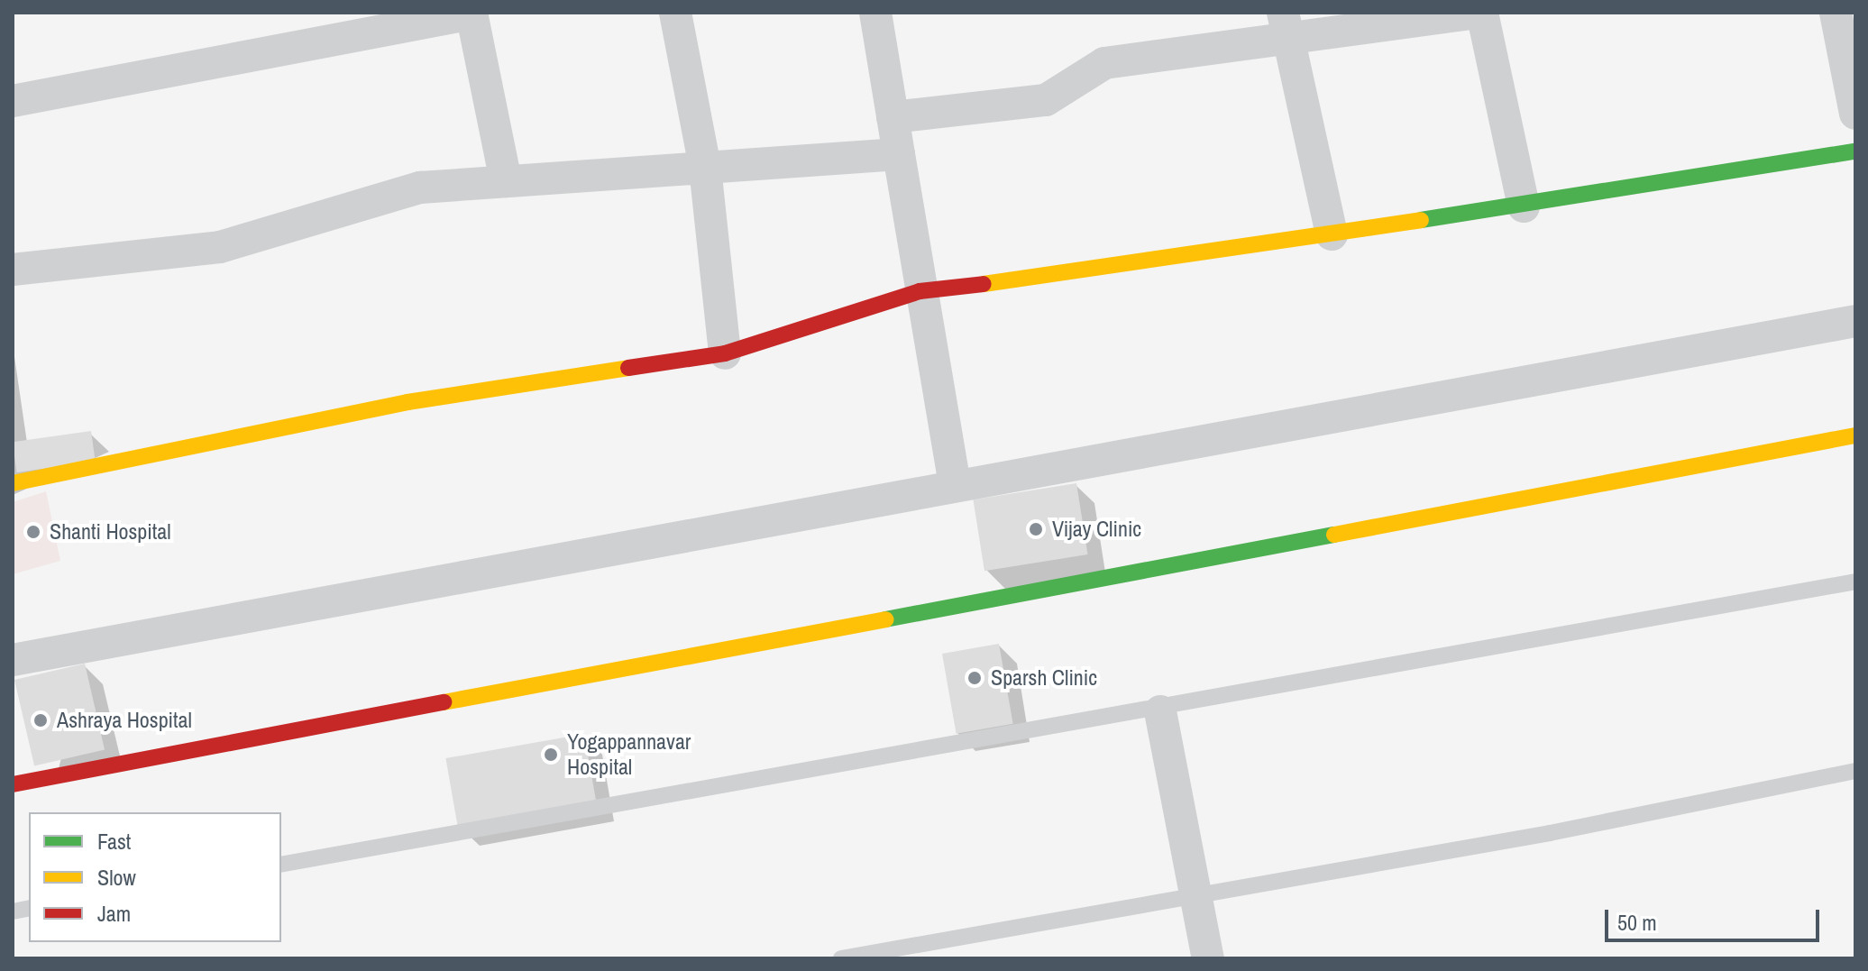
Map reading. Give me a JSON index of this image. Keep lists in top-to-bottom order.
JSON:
{
  "places": [
    "Vijay Clinic",
    "Shanti Hospital",
    "Sparsh Clinic",
    "Ashraya Hospital",
    "Yogappannavar Hospital"
  ],
  "legend": ["Fast", "Slow", "Jam"],
  "scale_bar": "50 m"
}
